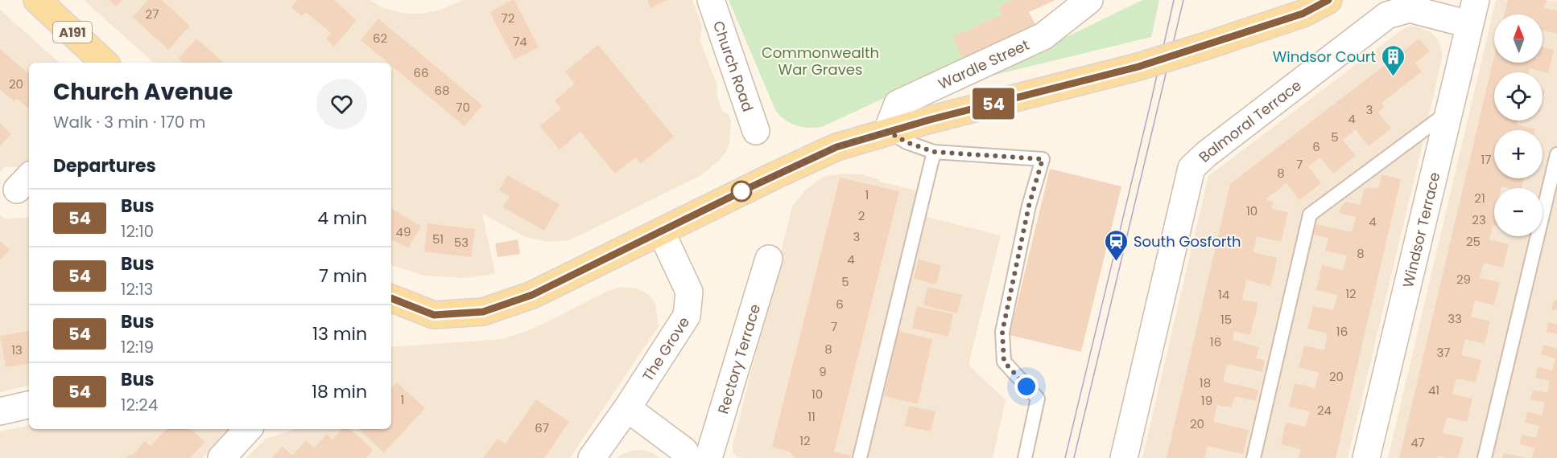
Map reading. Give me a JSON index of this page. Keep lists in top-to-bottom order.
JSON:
{
  "streets": {
    "main road": ["A191"],
    "street": [
      "Wardle Street",
      "Church Road",
      "Balmoral Terrace",
      "Windsor Terrace",
      "The Grove",
      "Rectory Terrace"
    ]
  },
  "crossings": [
    ["Balmoral Terrace", "Windsor Terrace"]
  ],
  "parks": ["Commonwealth War Graves"],
  "places": {
    "building": ["Windsor Court"],
    "station": ["South Gosforth"]
  },
  "lines": ["bus line 54"],
  "house_numbers": [
    "27",
    "72",
    "62",
    "74",
    "66",
    "20",
    "68",
    "70",
    "3",
    "4",
    "5",
    "6",
    "17",
    "7",
    "8",
    "1",
    "21",
    "10",
    "2",
    "23",
    "4",
    "49",
    "3",
    "51",
    "25",
    "53",
    "8",
    "4",
    "29",
    "5",
    "12",
    "14",
    "6",
    "33",
    "15",
    "7",
    "16",
    "16",
    "8",
    "13",
    "37",
    "9",
    "20",
    "18",
    "41",
    "10",
    "1",
    "19",
    "24",
    "11",
    "20",
    "67",
    "12",
    "47"
  ],
  "north": "top",
  "page": {
    "on_map": "54",
    "map_buttons": ["+", "−"],
    "heading": [
      ["Church Avenue", "Walk · 3 min · 170 m"],
      "Departures"
    ],
    "list": [
      {
        "mark": "54",
        "name": "Bus",
        "note": "12:10",
        "value": "4 min"
      },
      {
        "mark": "54",
        "name": "Bus",
        "note": "12:13",
        "value": "7 min"
      },
      {
        "mark": "54",
        "name": "Bus",
        "note": "12:19",
        "value": "13 min"
      },
      {
        "mark": "54",
        "name": "Bus",
        "note": "12:24",
        "value": "18 min"
      }
    ]
  }
}
